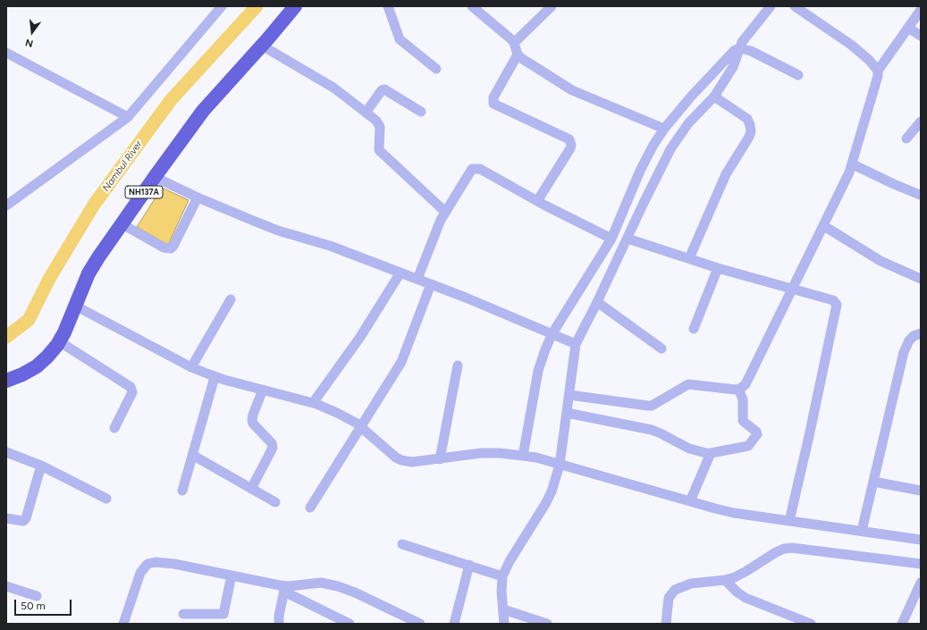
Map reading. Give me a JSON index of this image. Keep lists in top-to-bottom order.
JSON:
{
  "streets": {
    "highway": ["NH137A"]
  },
  "water": ["Nambul River"],
  "scale_bar": "50 m",
  "north": "bottom"
}
